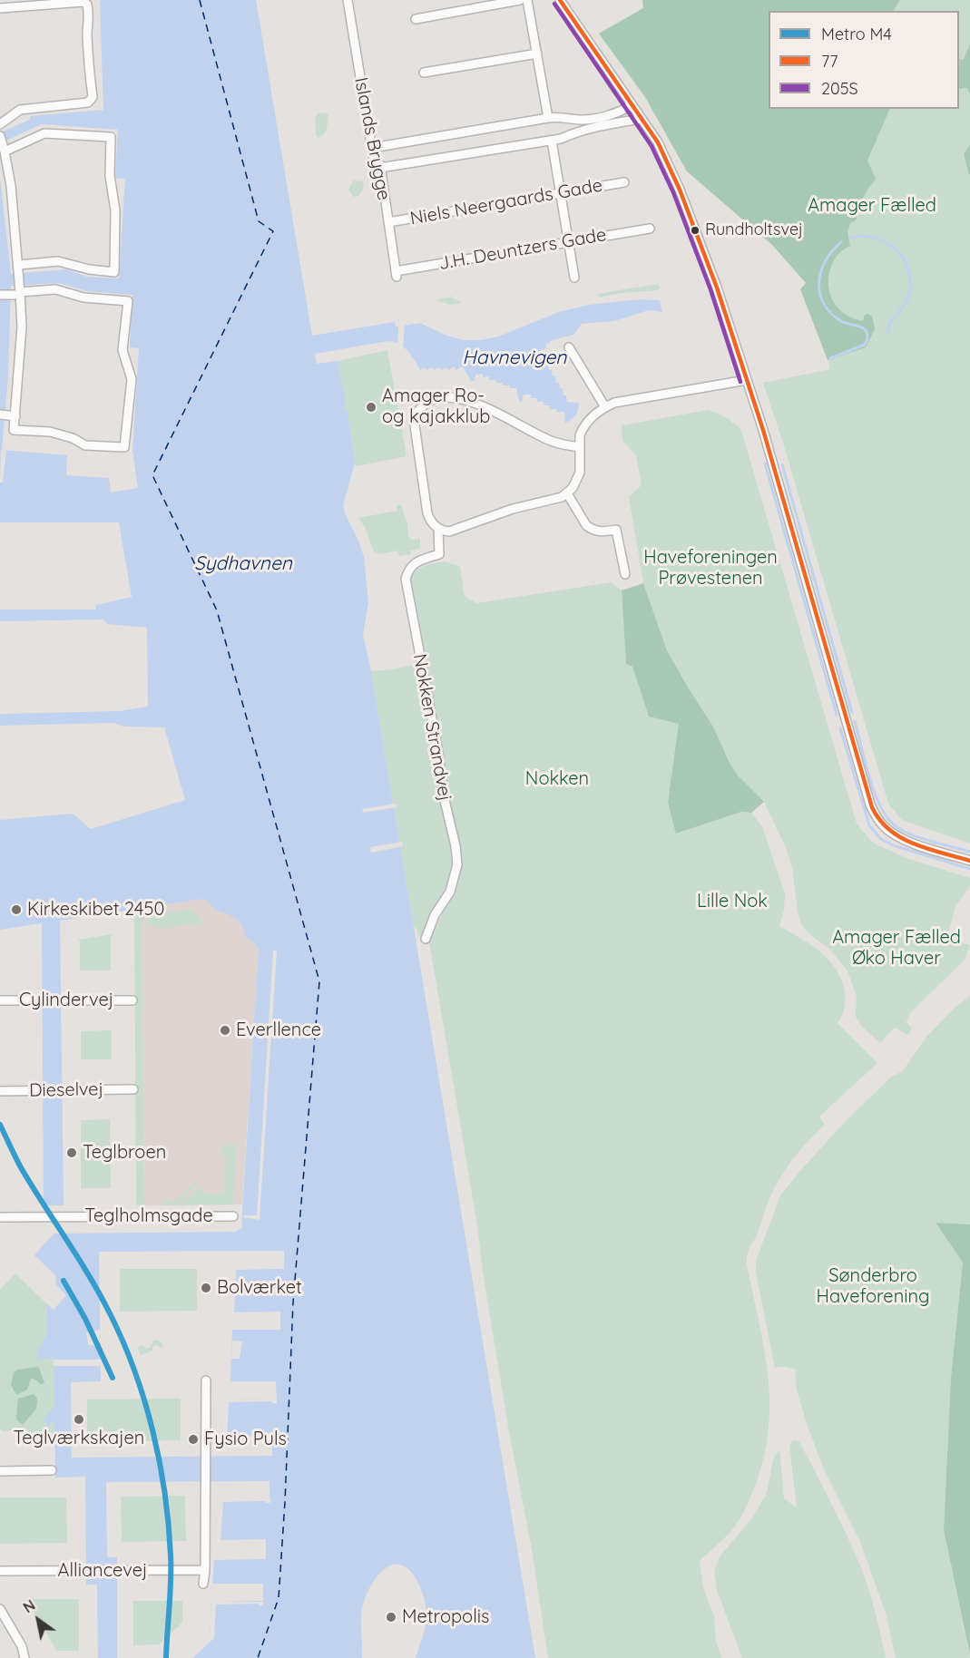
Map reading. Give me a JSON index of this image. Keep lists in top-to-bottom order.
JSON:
{
  "streets": {
    "street": [
      "Islands Brygge",
      "Niels Neergaards Gade",
      "J.H. Deuntzers Gade",
      "Nokken Strandvej",
      "Cylindervej",
      "Dieselvej",
      "Teglholmsgade",
      "Alliancevej"
    ]
  },
  "crossings": [
    ["Islands Brygge", "Niels Neergaards Gade"],
    ["Islands Brygge", "J.H. Deuntzers Gade"]
  ],
  "water": ["Havnevigen", "Sydhavnen"],
  "parks": [
    "Amager Fælled",
    "Haveforeningen Prøvestenen",
    "Nokken",
    "Lille Nok",
    "Amager Fælled Øko Haver",
    "Sønderbro Haveforening"
  ],
  "places": [
    "Rundholtsvej",
    "Amager Ro- og kajakklub",
    "Kirkeskibet 2450",
    "Everllence",
    "Teglbroen",
    "Bolværket",
    "Teglværkskajen",
    "Fysio Puls",
    "Metropolis"
  ],
  "lines": ["transit line 77", "transit line 205S", "metro line M4"],
  "legend": ["Metro M4", "77", "205S"],
  "north": "top left"
}
